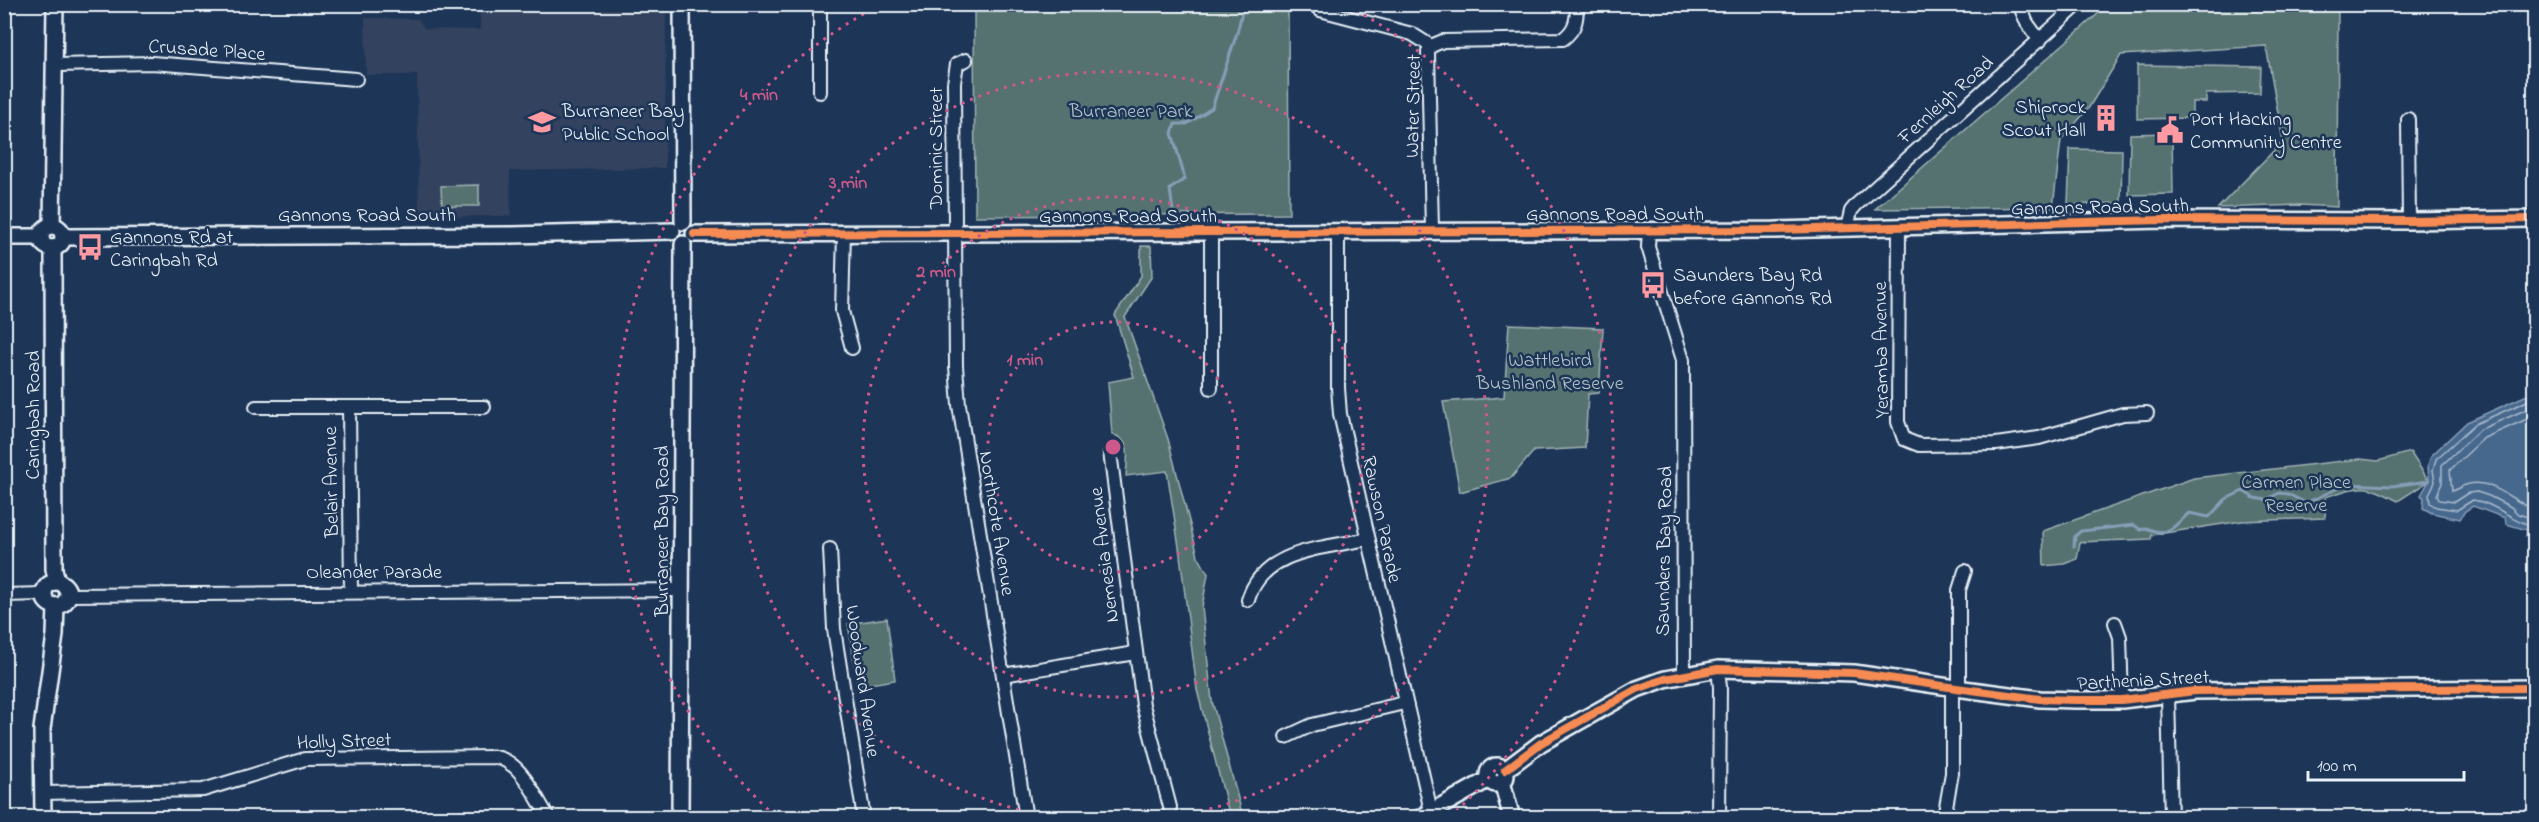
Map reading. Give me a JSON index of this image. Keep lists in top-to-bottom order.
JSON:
{
  "streets": {
    "street": [
      "Crusade Place",
      "Fernleigh Road",
      "Water Street",
      "Dominic Street",
      "Gannons Road South",
      "Yeramba Avenue",
      "Caringbah Road",
      "Belair Avenue",
      "Rawson Parade",
      "Northcote Avenue",
      "Burraneer Bay Road",
      "Saunders Bay Road",
      "Nemesia Avenue",
      "Oleander Parade",
      "Parthenia Street",
      "Woodward Avenue",
      "Holly Street"
    ]
  },
  "crossings": [
    ["Crusade Place", "Caringbah Road"],
    ["Fernleigh Road", "Gannons Road South"],
    ["Water Street", "Gannons Road South"],
    ["Dominic Street", "Gannons Road South"],
    ["Dominic Street", "Northcote Avenue"],
    ["Gannons Road South", "Yeramba Avenue"],
    ["Gannons Road South", "Caringbah Road"],
    ["Gannons Road South", "Rawson Parade"],
    ["Gannons Road South", "Northcote Avenue"],
    ["Gannons Road South", "Burraneer Bay Road"],
    ["Gannons Road South", "Saunders Bay Road"],
    ["Caringbah Road", "Oleander Parade"],
    ["Belair Avenue", "Oleander Parade"],
    ["Burraneer Bay Road", "Oleander Parade"],
    ["Saunders Bay Road", "Parthenia Street"]
  ],
  "parks": ["Burraneer Park", "Wattlebird Bushland Reserve", "Carmen Place Reserve"],
  "places": {
    "building": ["Shiprock Scout Hall"],
    "school or university": ["Burraneer Bay Public School"],
    "public building": ["Port Hacking Community Centre"],
    "bus stop": ["Gannons Rd at Caringbah Rd", "Saunders Bay Rd before Gannons Rd"]
  },
  "scale_bar": "100 m",
  "rings": [
    "4 min",
    "3 min",
    "2 min",
    "1 min"
  ]
}
